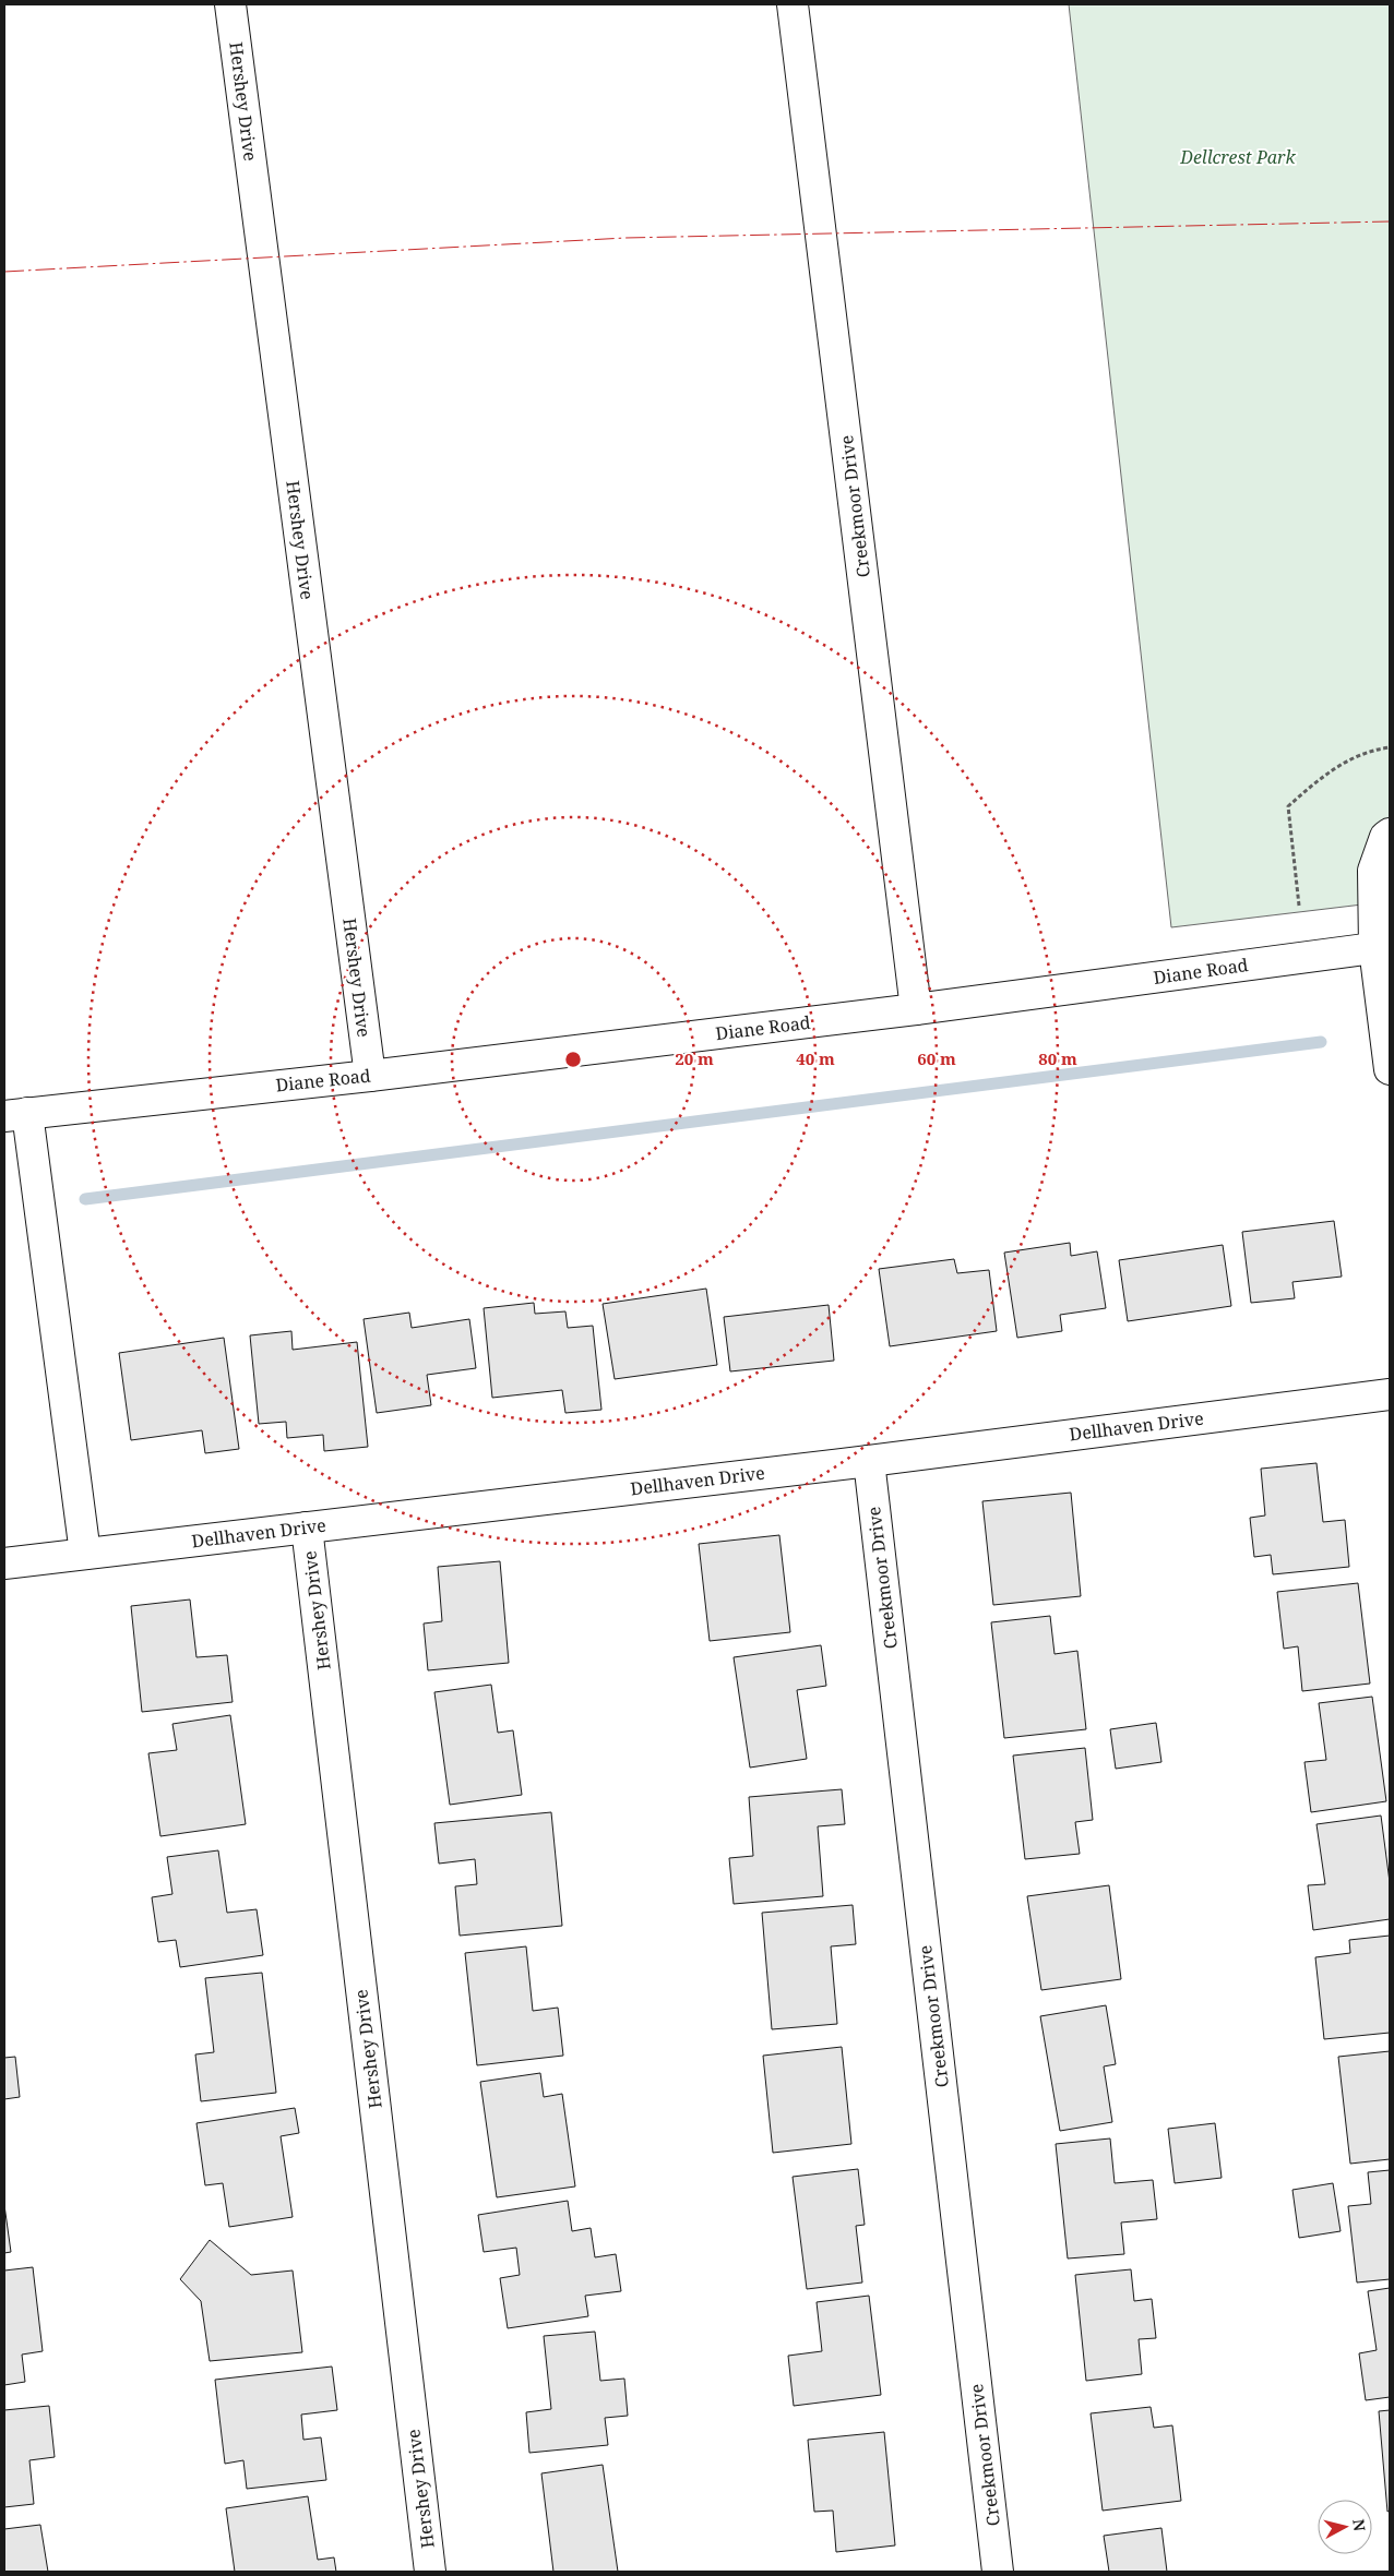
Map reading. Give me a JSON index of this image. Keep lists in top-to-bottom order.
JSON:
{
  "streets": {
    "street": [
      "Hershey Drive",
      "Creekmoor Drive",
      "Diane Road",
      "Dellhaven Drive"
    ]
  },
  "crossings": [
    ["Hershey Drive", "Diane Road"],
    ["Hershey Drive", "Dellhaven Drive"],
    ["Creekmoor Drive", "Diane Road"],
    ["Creekmoor Drive", "Dellhaven Drive"]
  ],
  "parks": ["Dellcrest Park"],
  "north": "right",
  "rings": [
    "20 m",
    "40 m",
    "60 m",
    "80 m"
  ]
}
